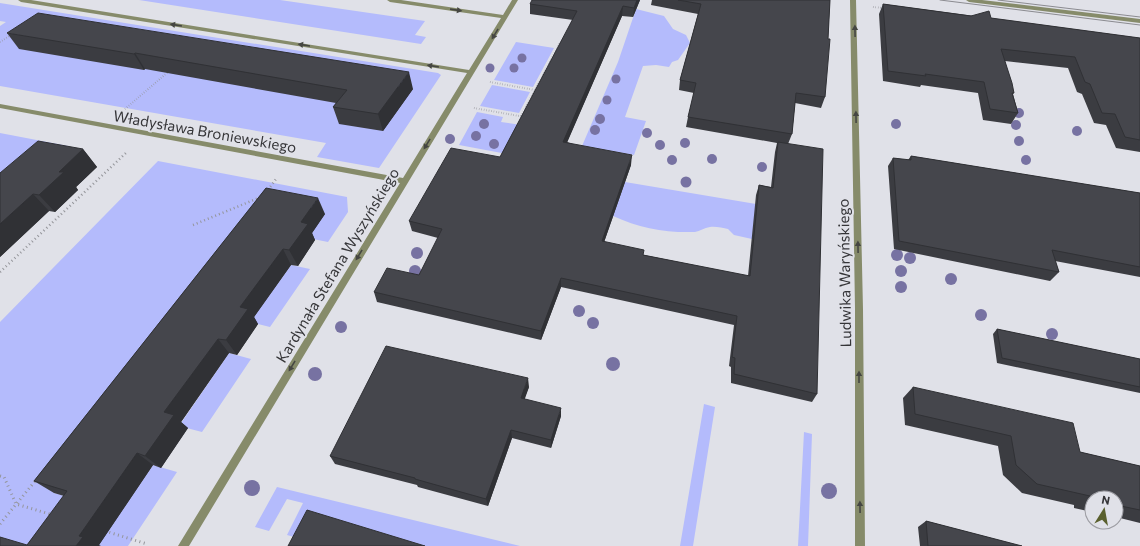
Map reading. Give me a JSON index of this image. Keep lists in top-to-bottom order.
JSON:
{
  "streets": {
    "street": ["Władysława Broniewskiego", "Kardynała Stefana Wyszyńskiego", "Ludwika Waryńskiego"]
  },
  "crossings": [
    ["Władysława Broniewskiego", "Kardynała Stefana Wyszyńskiego"]
  ],
  "one_way": ["Kardynała Stefana Wyszyńskiego", "Ludwika Waryńskiego"],
  "north": "top"
}
